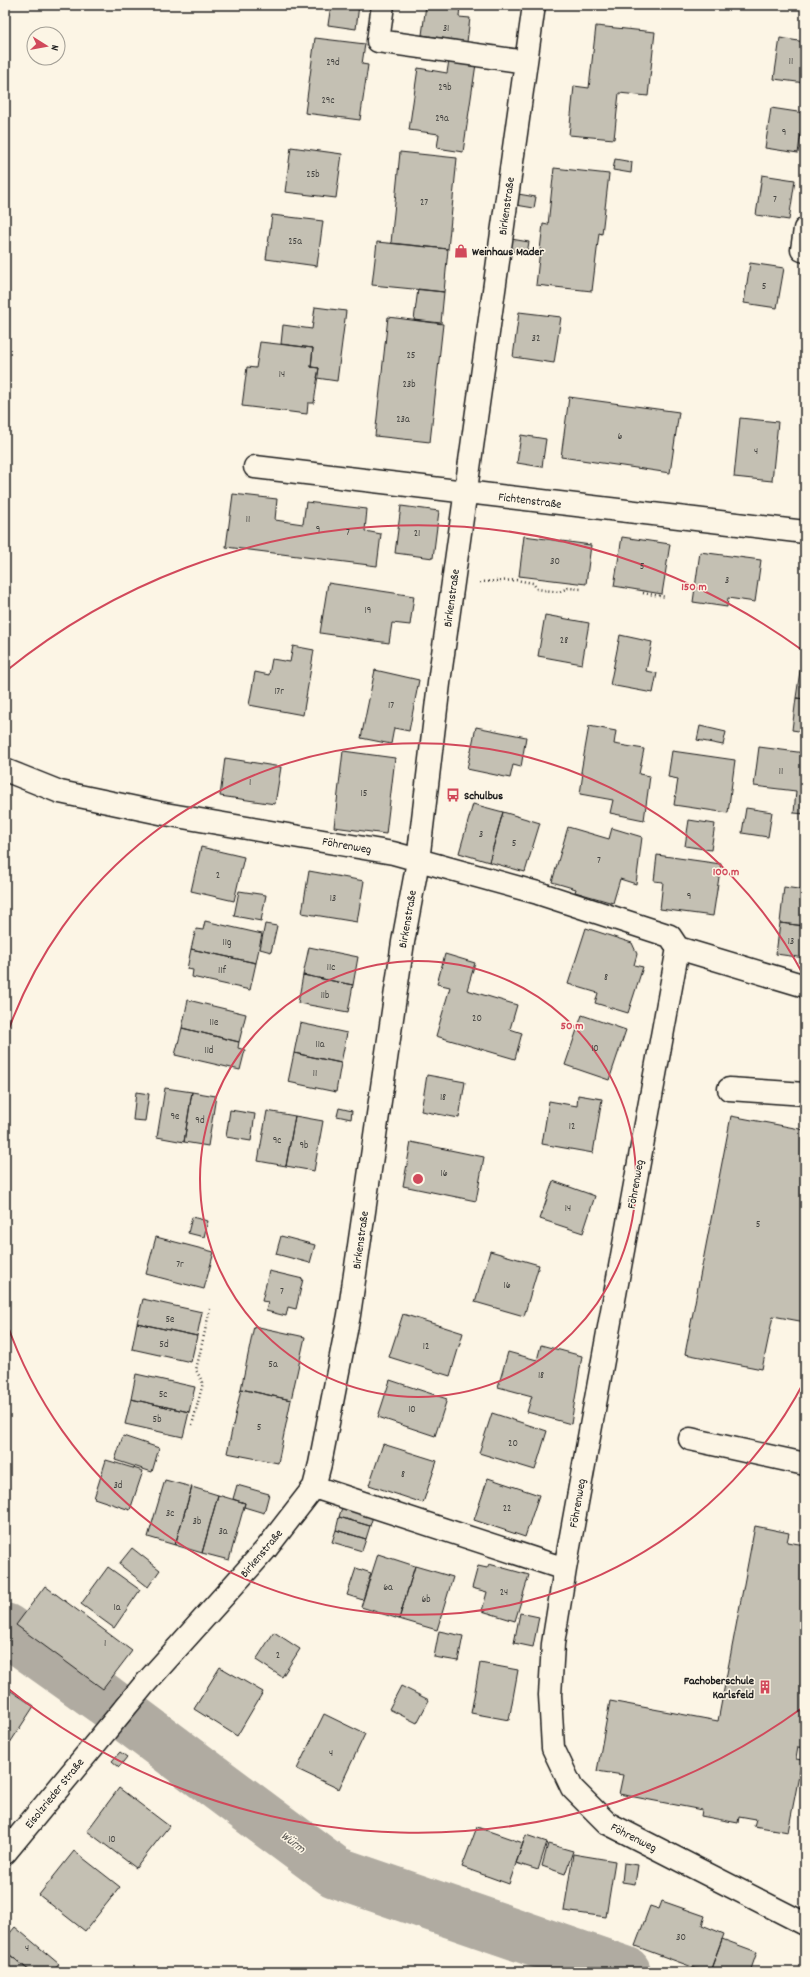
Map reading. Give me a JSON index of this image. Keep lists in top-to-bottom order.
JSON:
{
  "streets": {
    "street": [
      "Birkenstraße",
      "Fichtenstraße",
      "Föhrenweg",
      "Eisolzrieder Straße"
    ]
  },
  "crossings": [
    ["Birkenstraße", "Fichtenstraße"],
    ["Birkenstraße", "Föhrenweg"],
    ["Birkenstraße", "Eisolzrieder Straße"]
  ],
  "water": ["Würm"],
  "places": {
    "shop": ["Weinhaus Mader"],
    "bus stop": ["Schulbus"],
    "building": ["Fachoberschule Karlsfeld"]
  },
  "house_numbers": [
    "31",
    "11",
    "29d",
    "29b",
    "29c",
    "29a",
    "9",
    "25b",
    "7",
    "27",
    "25a",
    "5",
    "32",
    "25",
    "14",
    "23b",
    "23a",
    "6",
    "4",
    "11",
    "9",
    "7",
    "21",
    "30",
    "5",
    "3",
    "19",
    "28",
    "17r",
    "17",
    "11",
    "1",
    "15",
    "3",
    "5",
    "7",
    "2",
    "9",
    "13",
    "13",
    "11g",
    "11c",
    "11f",
    "8",
    "11b",
    "20",
    "11e",
    "11a",
    "10",
    "11d",
    "11",
    "18",
    "9e",
    "9d",
    "12",
    "9c",
    "9b",
    "16",
    "14",
    "5",
    "7r",
    "16",
    "7",
    "5e",
    "5d",
    "12",
    "5a",
    "18",
    "5c",
    "10",
    "5b",
    "5",
    "20",
    "8",
    "3d",
    "22",
    "3c",
    "3b",
    "3a",
    "6a",
    "24",
    "6b",
    "1a",
    "1",
    "2",
    "4",
    "10",
    "30",
    "4"
  ],
  "north": "right",
  "rings": ["150 m", "100 m", "50 m"]
}
